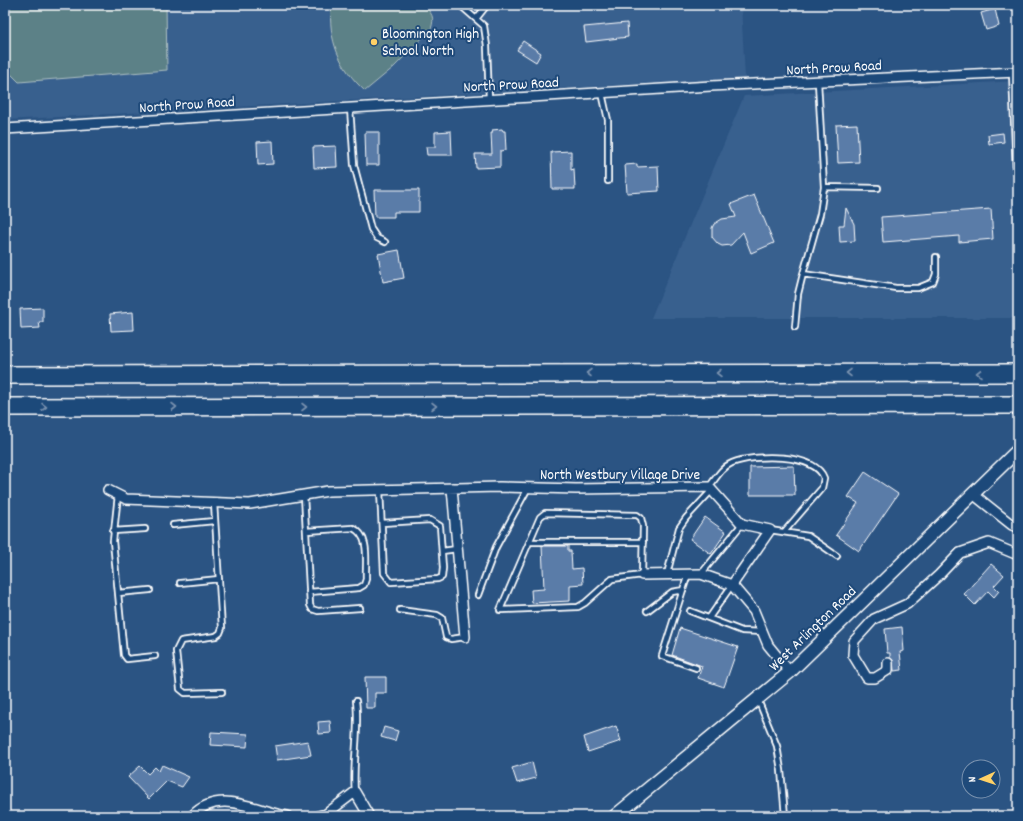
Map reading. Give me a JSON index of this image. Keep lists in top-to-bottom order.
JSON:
{
  "streets": {
    "street": ["North Prow Road", "North Westbury Village Drive", "West Arlington Road"]
  },
  "places": ["Bloomington High School North"],
  "north": "left"
}
